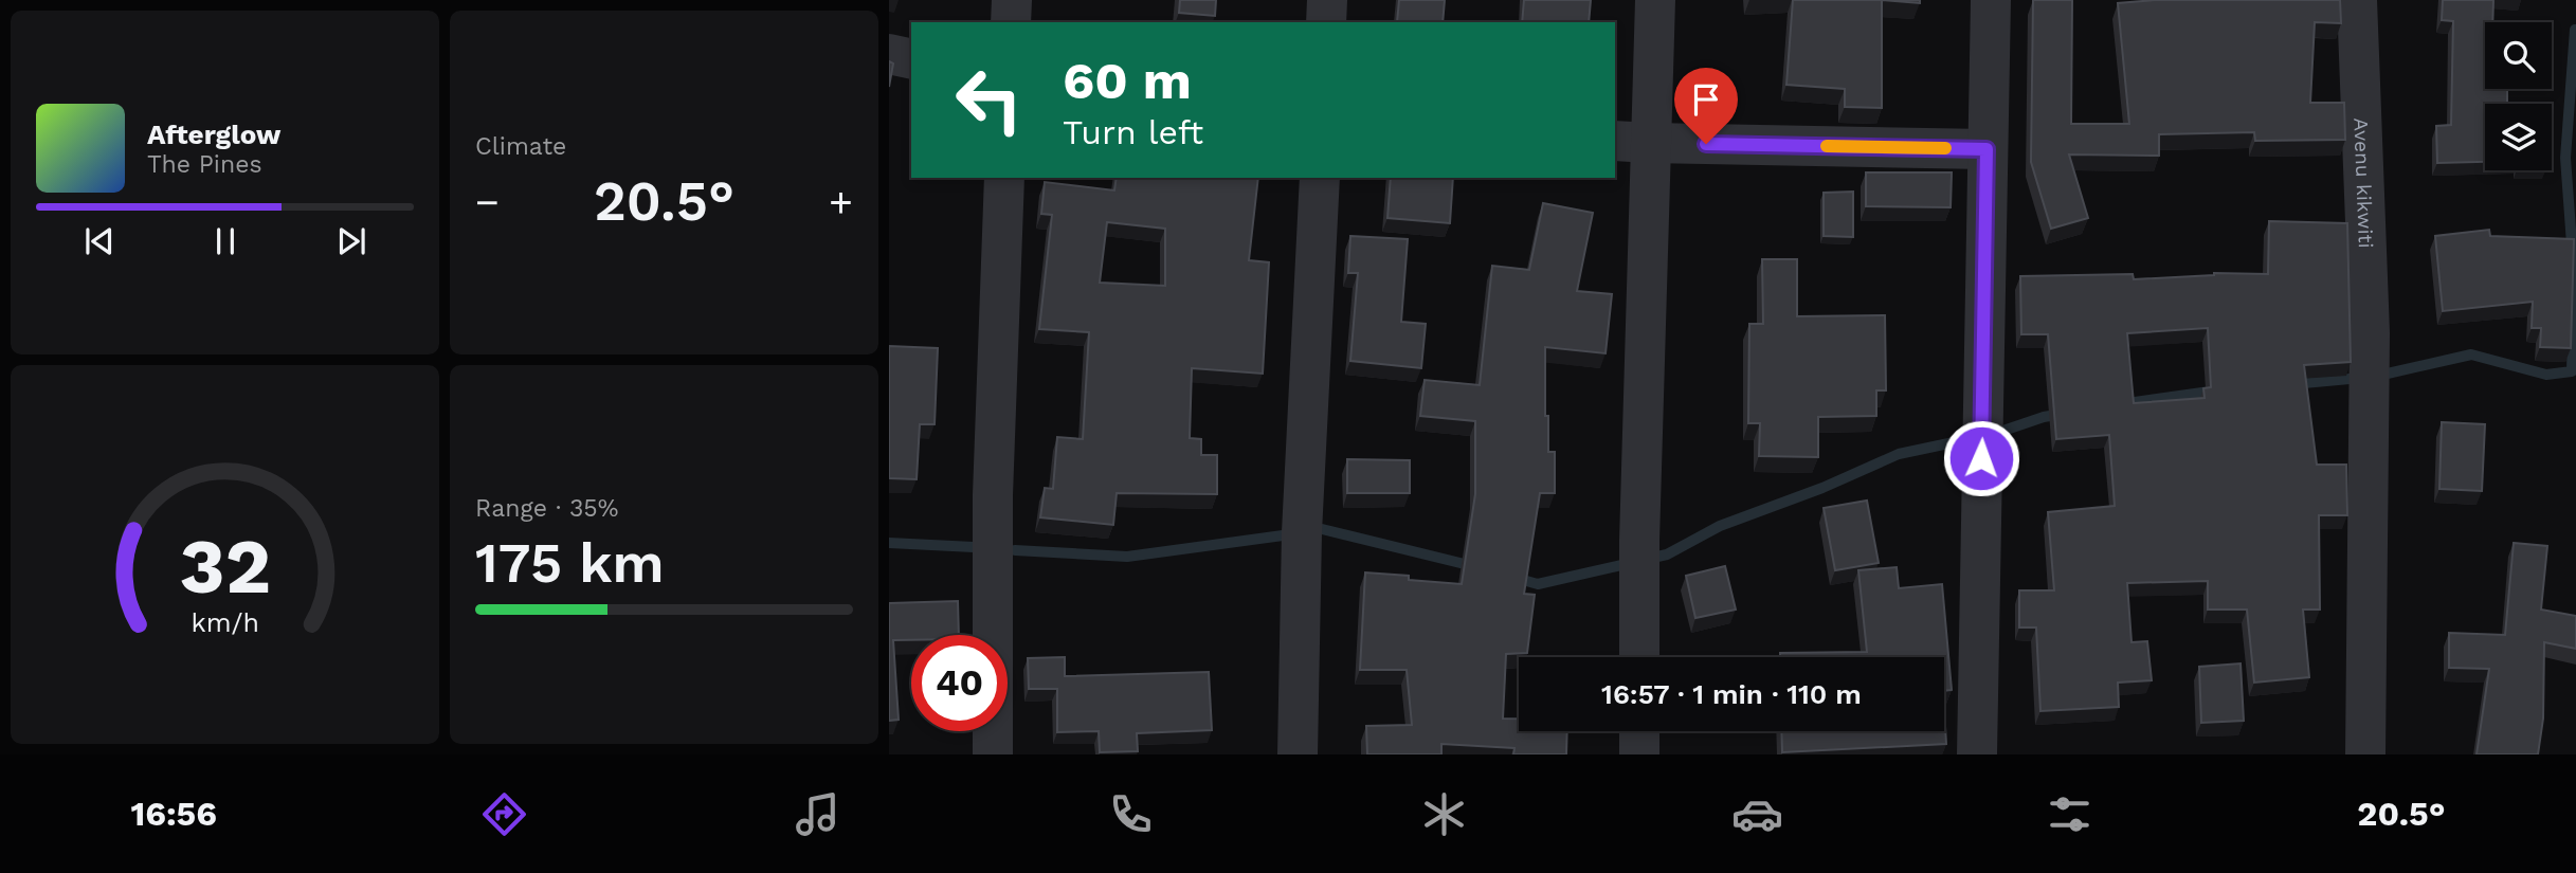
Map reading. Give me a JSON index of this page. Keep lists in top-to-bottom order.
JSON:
{
  "streets": {
    "street": ["Avenu kikwiti"]
  },
  "page": {
    "tile": [
      "Climate",
      ["Range · 35%", "175 km"]
    ],
    "turn": ["60 m", "Turn left"],
    "song": ["Afterglow", "The Pines"],
    "heat": ["−", "20.5°", "+"],
    "limit": "40",
    "trip": "16:57 · 1 min · 110 m",
    "tabs": ["16:56", "20.5°"],
    "gauge": ["32", "km/h"]
  }
}
